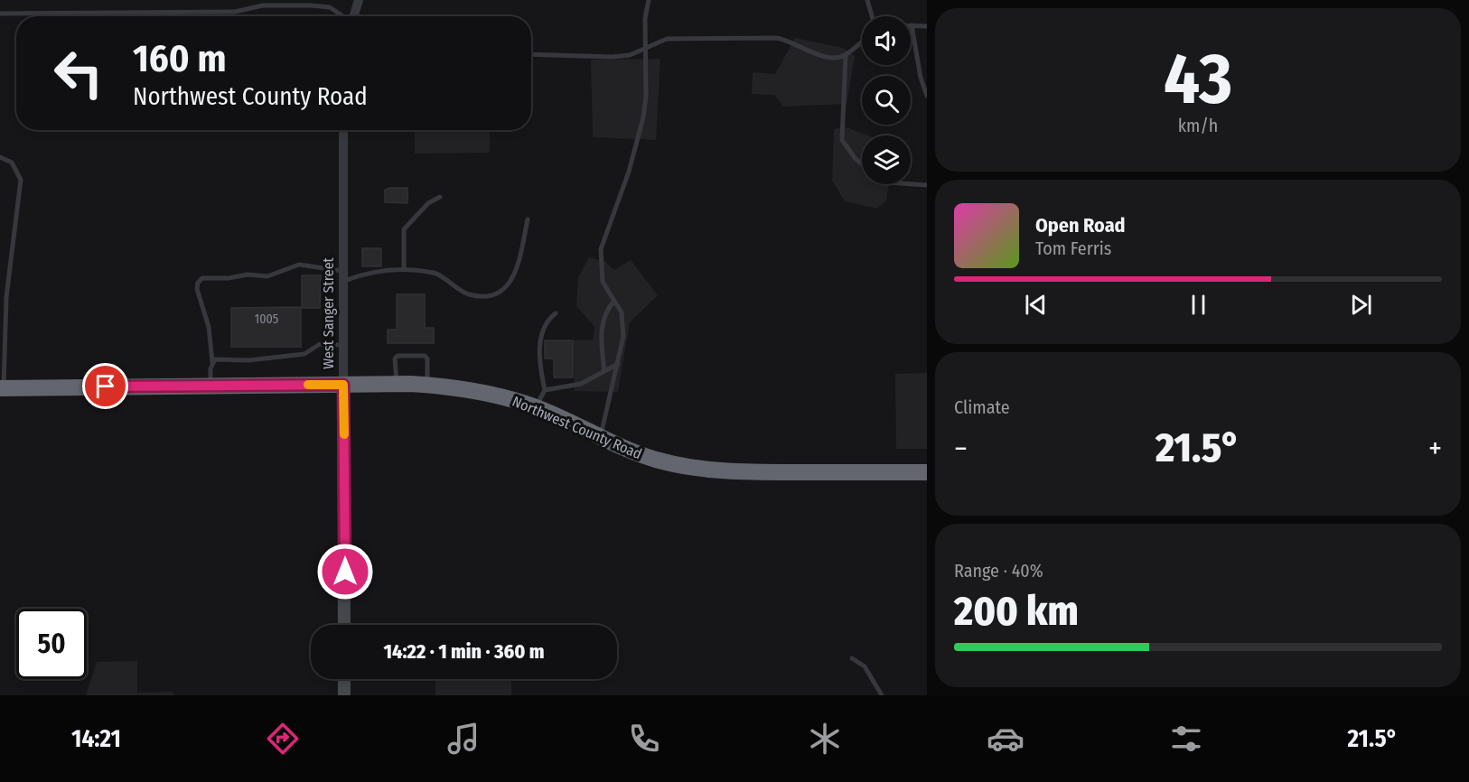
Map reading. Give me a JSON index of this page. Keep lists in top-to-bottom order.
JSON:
{
  "streets": {
    "highway": ["Northwest County Road"],
    "main road": ["West Sanger Street"]
  },
  "crossings": [
    ["West Sanger Street", "Northwest County Road"]
  ],
  "house_numbers": ["1005"],
  "page": {
    "tile": [
      ["43", "km/h"],
      "Climate",
      ["Range · 40%", "200 km"]
    ],
    "turn": ["160 m", "Northwest County Road"],
    "song": ["Open Road", "Tom Ferris"],
    "heat": ["−", "21.5°", "+"],
    "limit": "50",
    "trip": "14:22 · 1 min · 360 m",
    "tabs": ["14:21", "21.5°"]
  }
}
